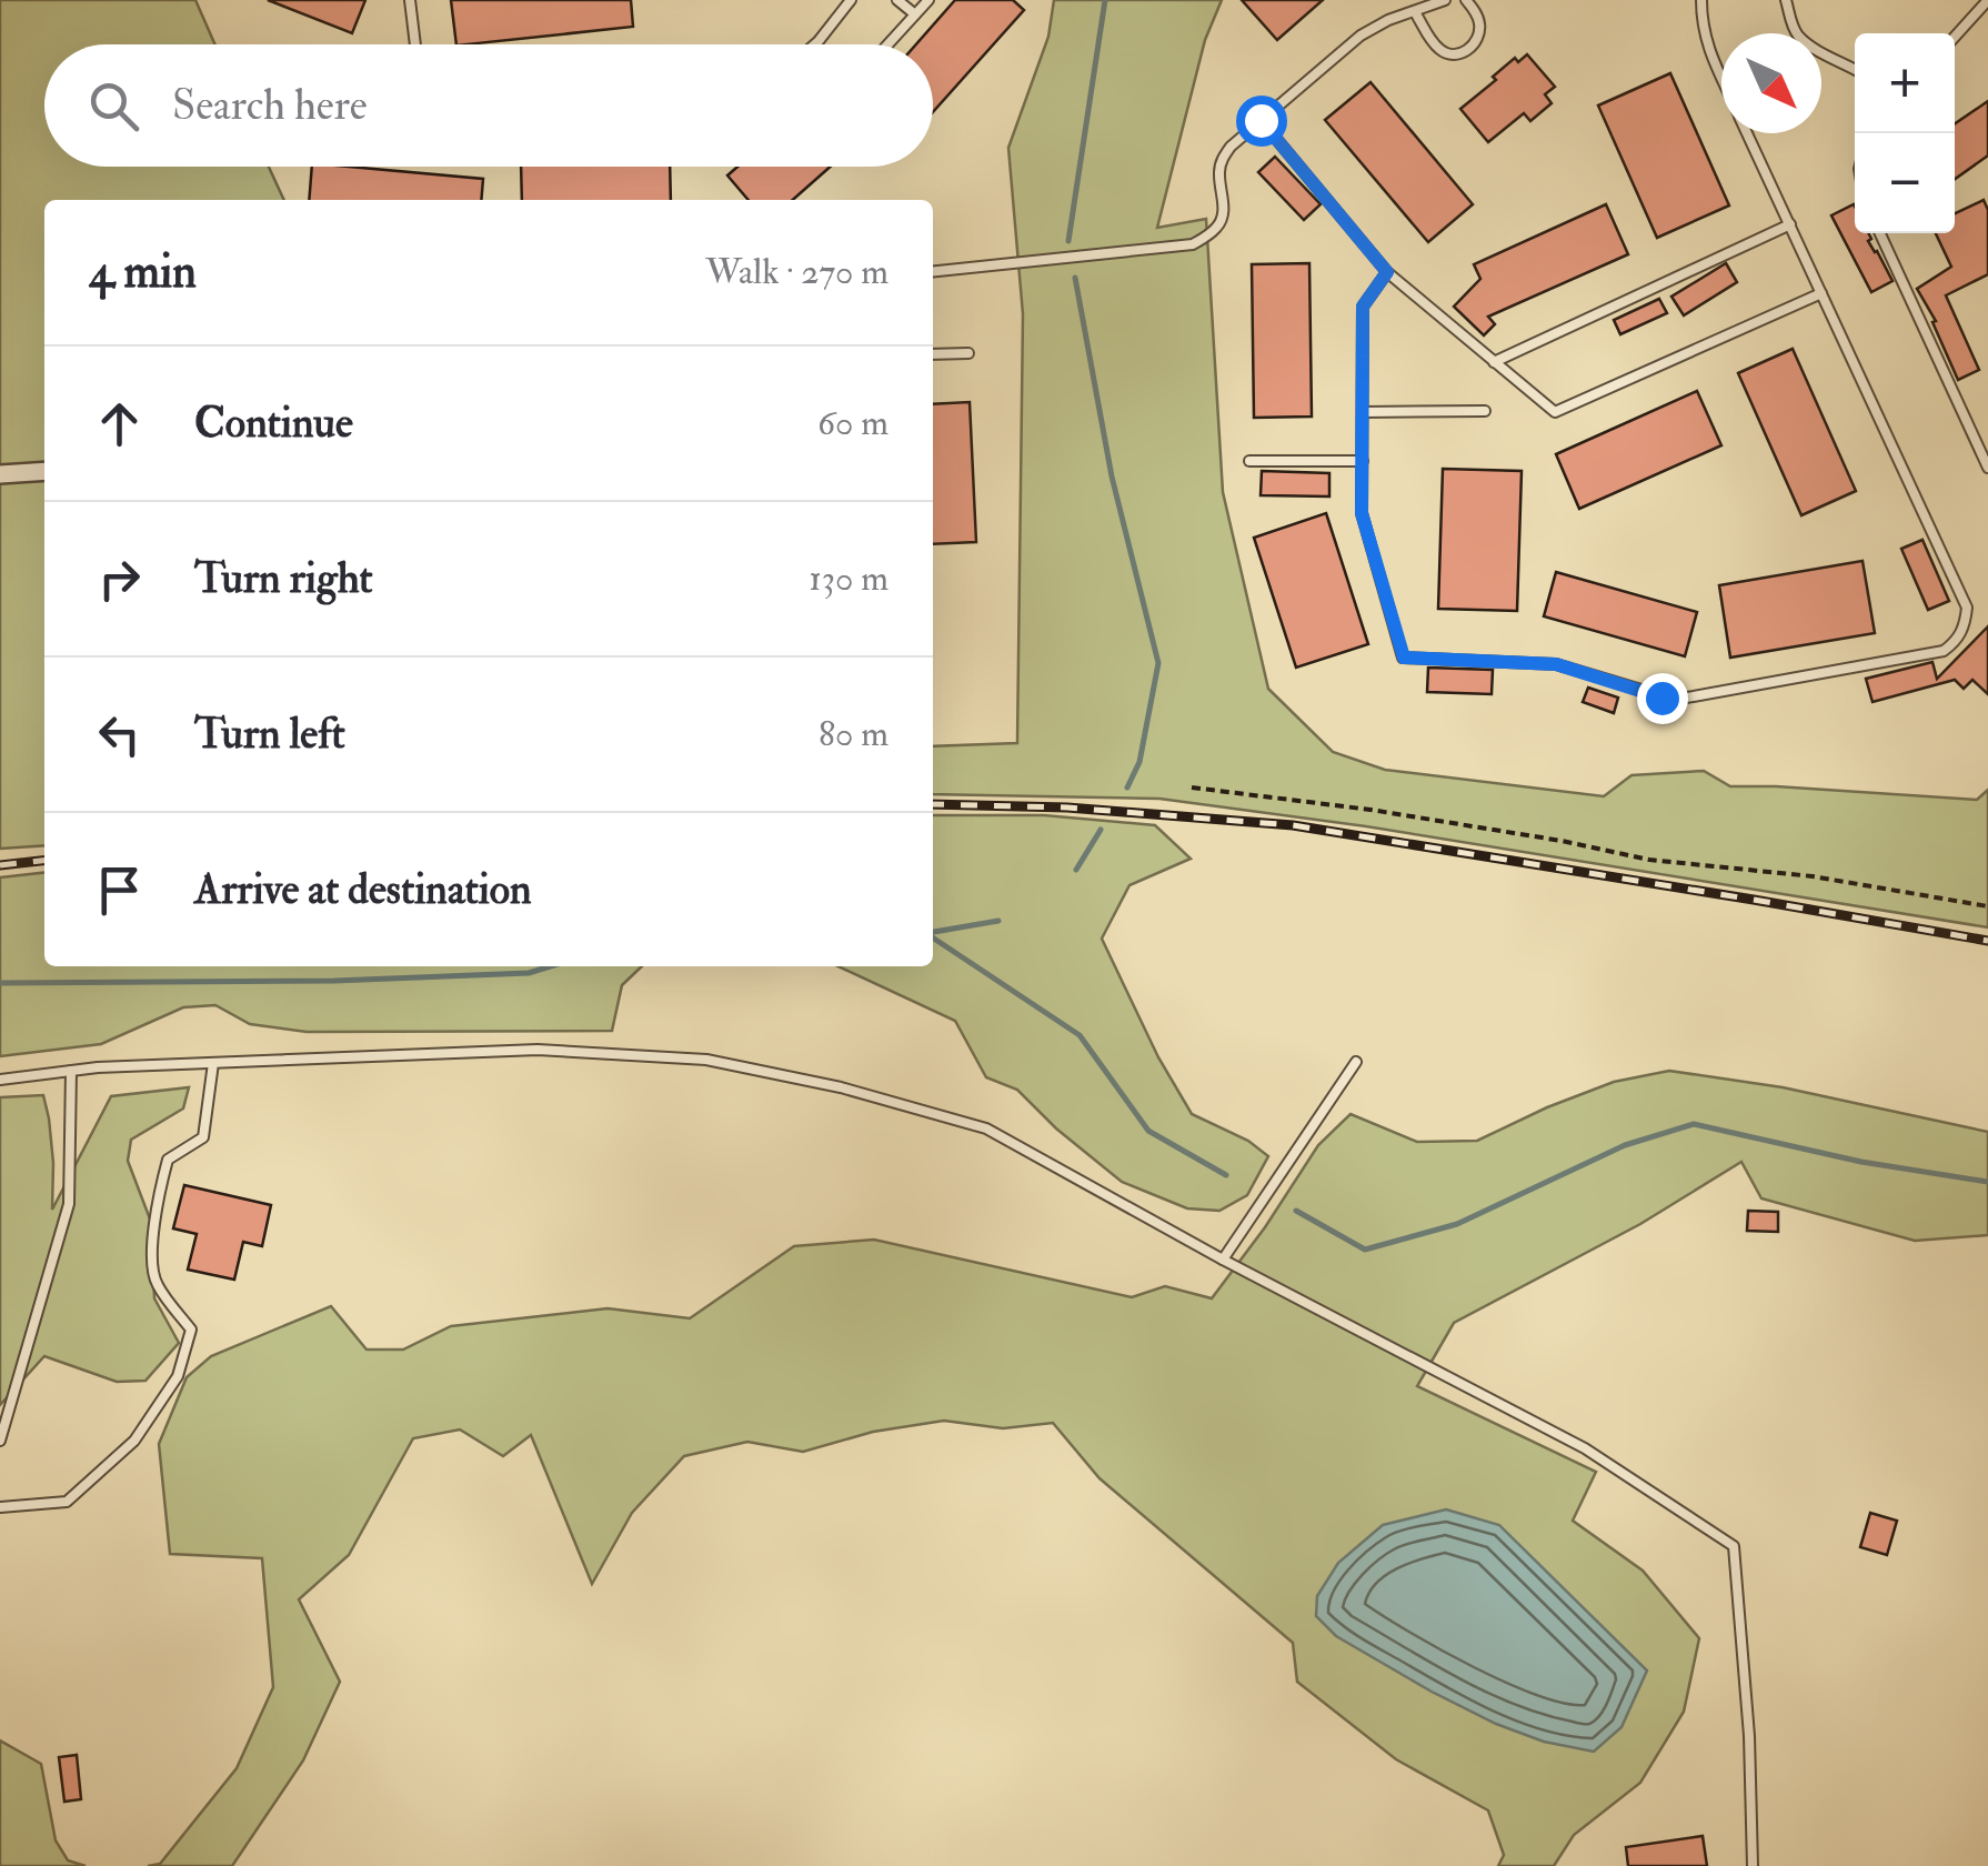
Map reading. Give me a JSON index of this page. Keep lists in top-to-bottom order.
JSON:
{
  "north": "bottom right",
  "page": {
    "map_buttons": ["+", "−"],
    "search": "Search here",
    "heading": ["4 min", "Walk · 270 m"],
    "list": [
      ["Continue", "60 m"],
      ["Turn right", "130 m"],
      ["Turn left", "80 m"],
      "Arrive at destination"
    ]
  }
}
